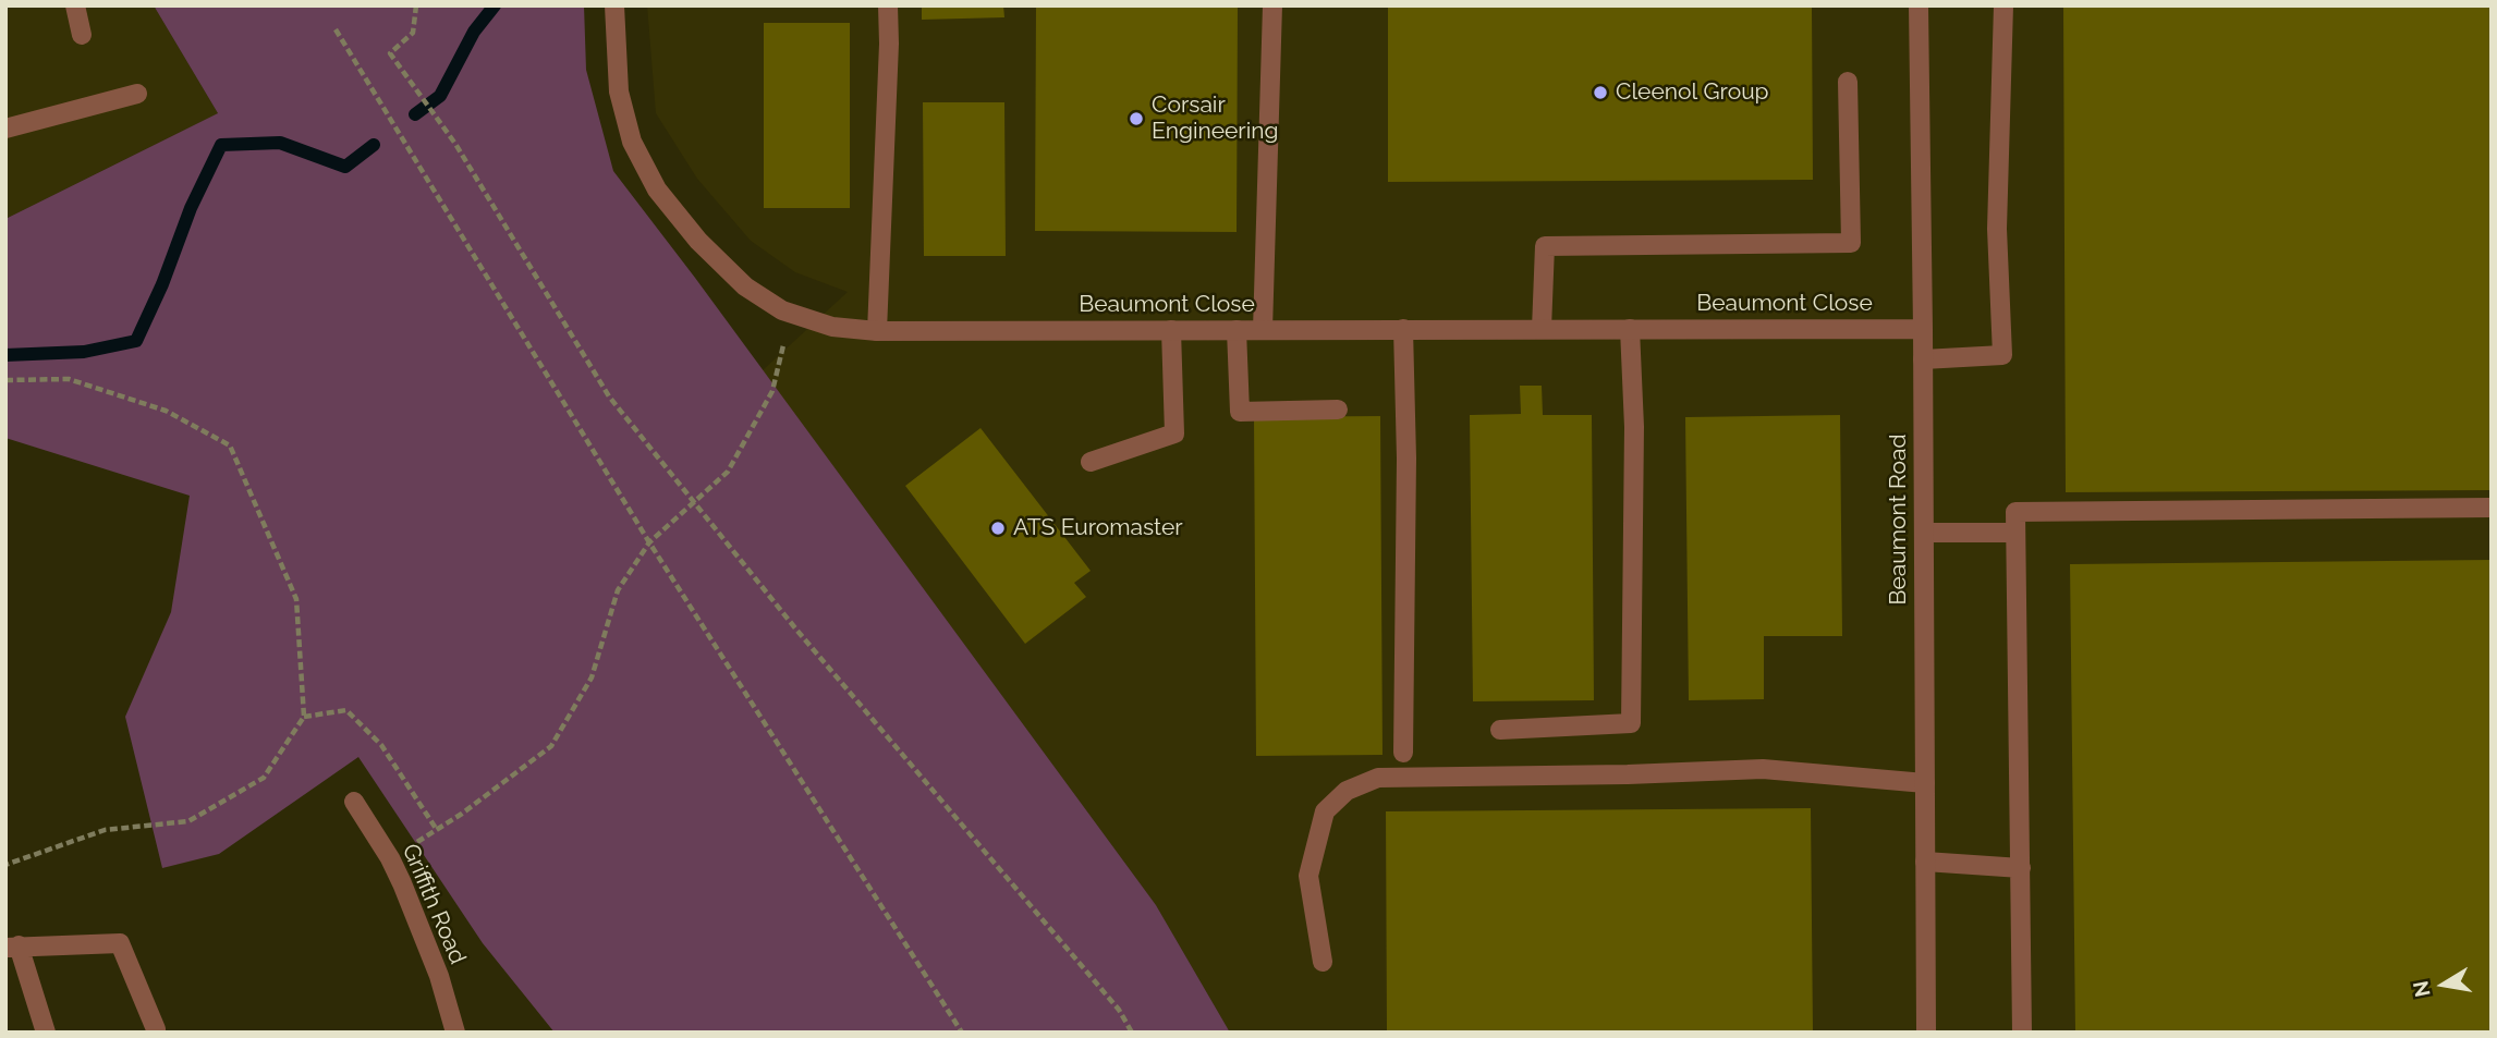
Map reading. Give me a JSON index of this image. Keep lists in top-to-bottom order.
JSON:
{
  "streets": {
    "street": ["Beaumont Close", "Beaumont Road", "Griffith Road"]
  },
  "crossings": [
    ["Beaumont Close", "Beaumont Road"]
  ],
  "places": ["Cleenol Group", "Corsair Engineering", "ATS Euromaster"],
  "north": "left"
}
